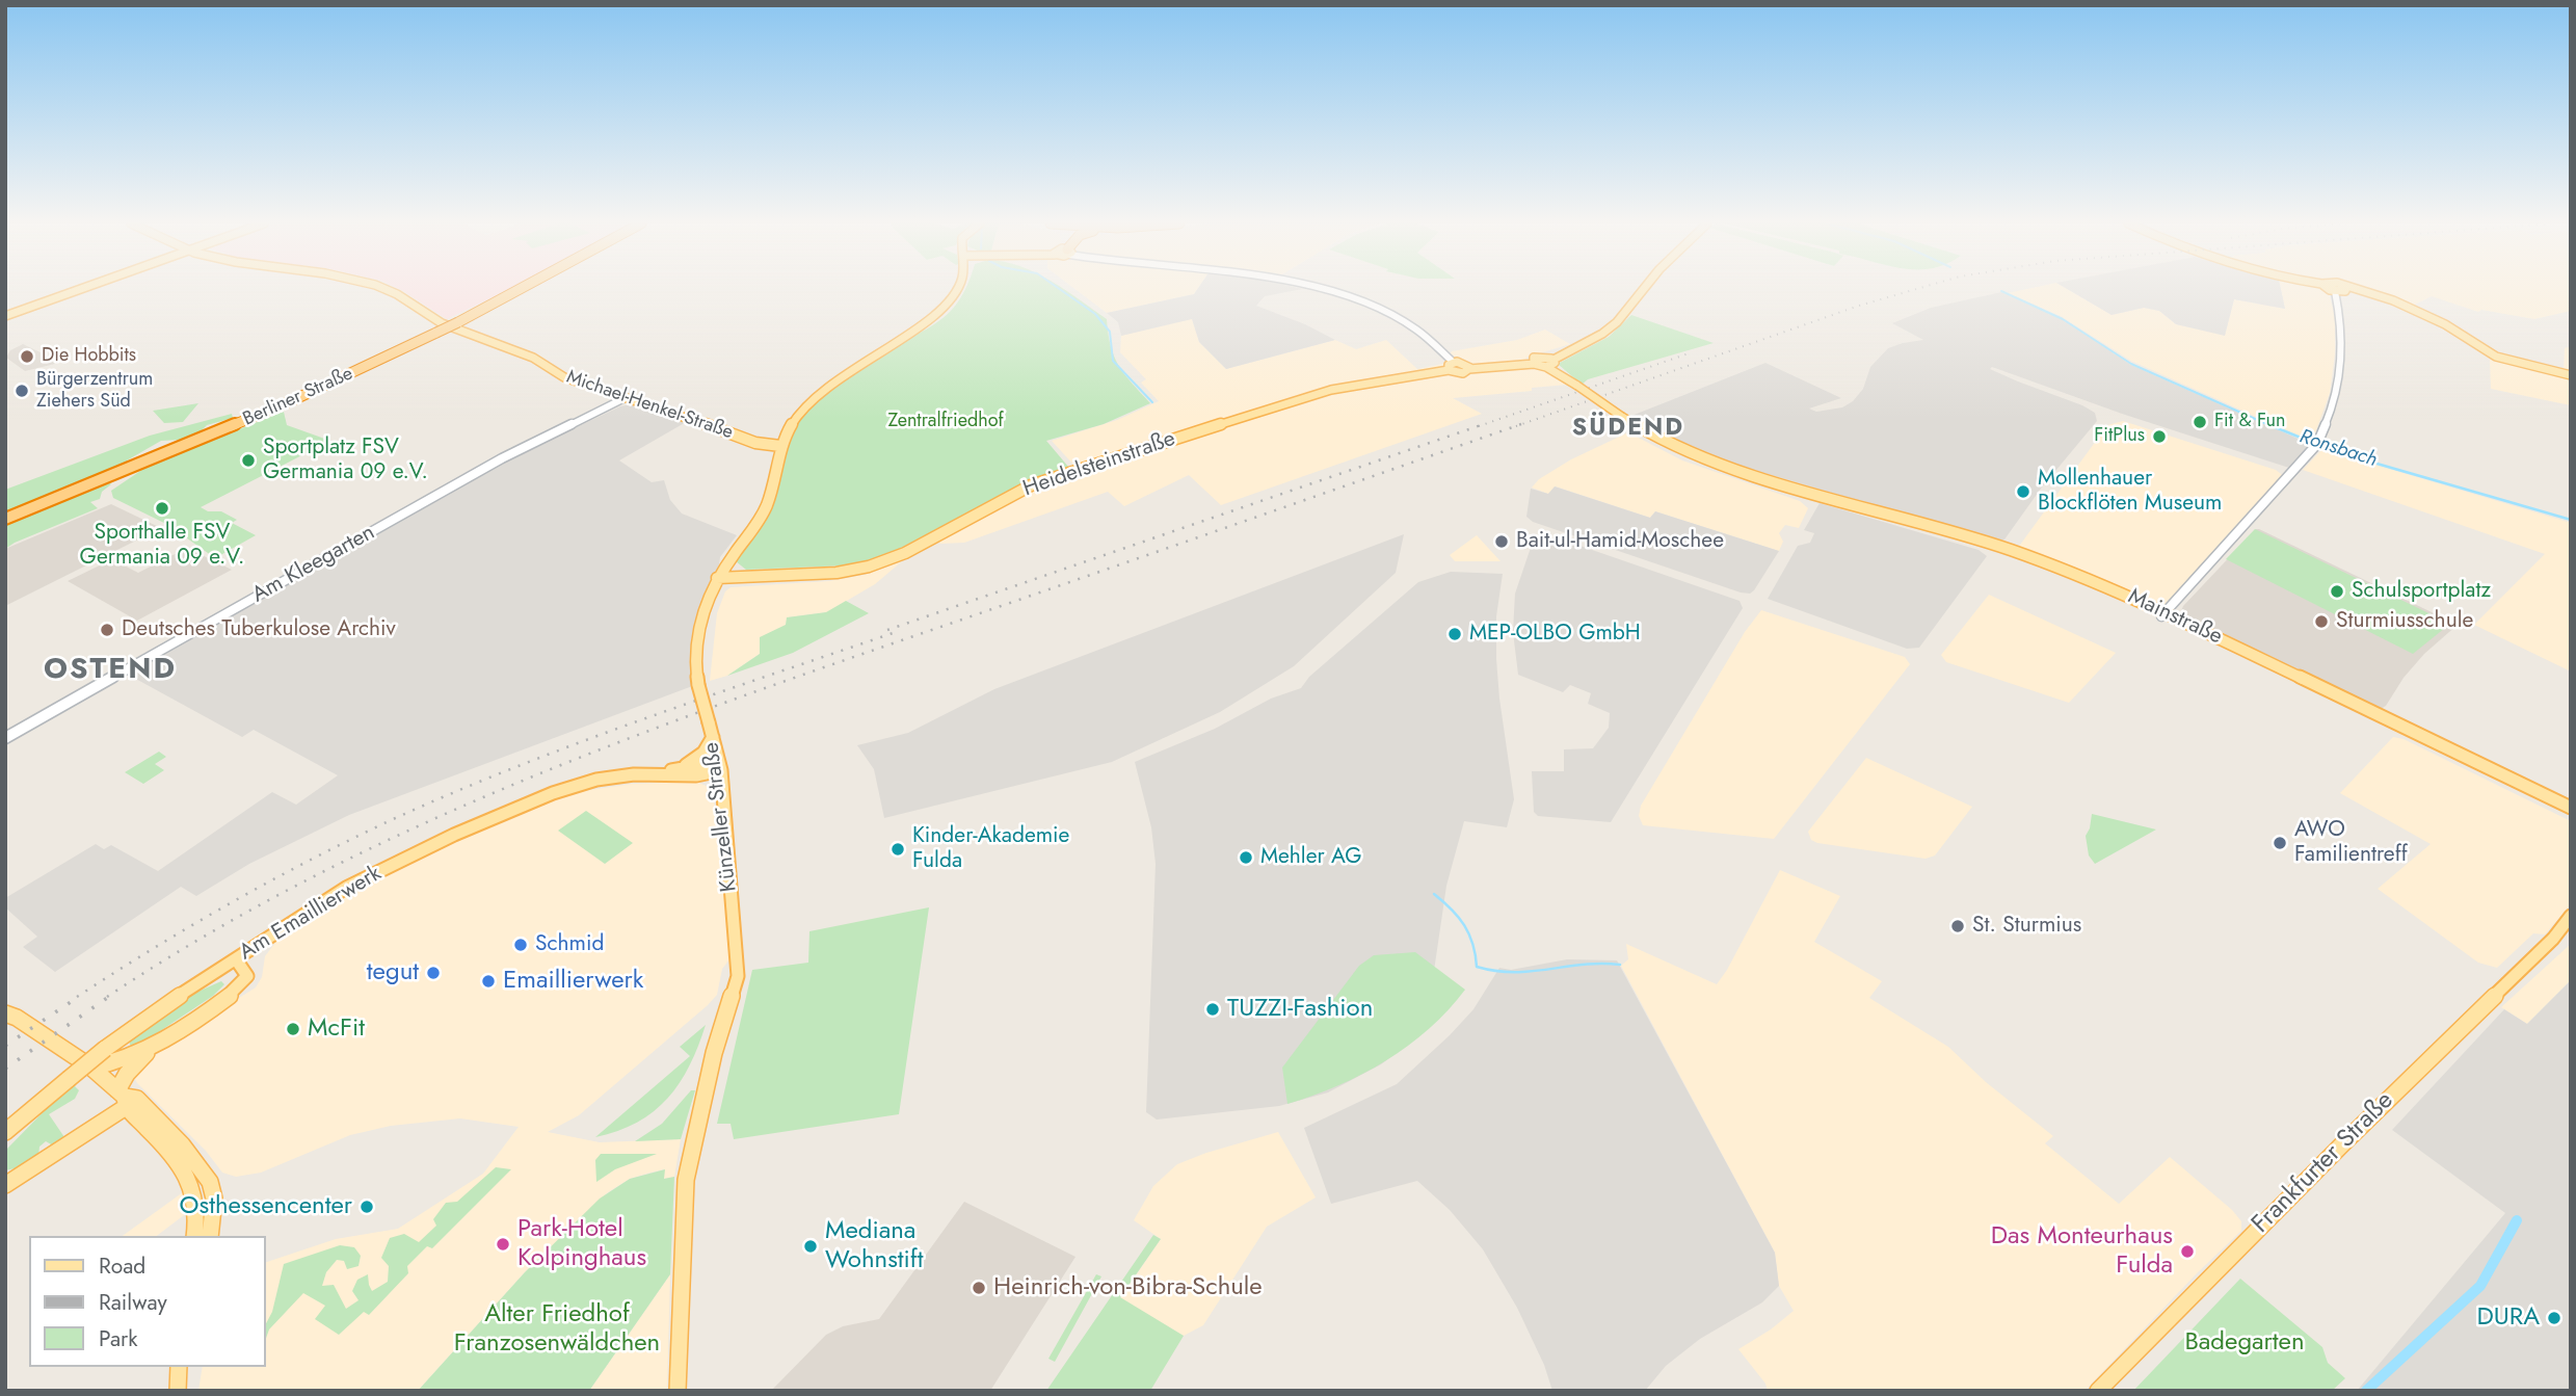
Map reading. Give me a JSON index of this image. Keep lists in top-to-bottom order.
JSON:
{
  "streets": {
    "highway": ["Berliner Straße"],
    "main road": [
      "Michael-Henkel-Straße",
      "Heidelsteinstraße",
      "Mainstraße",
      "Künzeller Straße",
      "Am Emaillierwerk",
      "Frankfurter Straße"
    ],
    "street": ["Am Kleegarten"]
  },
  "crossings": [
    ["Berliner Straße", "Michael-Henkel-Straße"],
    ["Michael-Henkel-Straße", "Am Kleegarten"],
    ["Michael-Henkel-Straße", "Künzeller Straße"],
    ["Heidelsteinstraße", "Mainstraße"],
    ["Heidelsteinstraße", "Künzeller Straße"],
    ["Künzeller Straße", "Am Emaillierwerk"]
  ],
  "districts": ["SÜDEND", "OSTEND"],
  "water": ["Ronsbach"],
  "parks": ["Zentralfriedhof", "Alter Friedhof Franzosenwäldchen", "Badegarten"],
  "places": [
    "Die Hobbits",
    "Bürgerzentrum Ziehers Süd",
    "Fit & Fun",
    "FitPlus",
    "Sportplatz FSV Germania 09 e.V.",
    "Mollenhauer Blockflöten Museum",
    "Sporthalle FSV Germania 09 e.V.",
    "Bait-ul-Hamid-Moschee",
    "Schulsportplatz",
    "Sturmiusschule",
    "Deutsches Tuberkulose Archiv",
    "MEP-OLBO GmbH",
    "AWO Familientreff",
    "Kinder-Akademie Fulda",
    "Mehler AG",
    "St. Sturmius",
    "Schmid",
    "tegut",
    "Emaillierwerk",
    "TUZZI-Fashion",
    "McFit",
    "Osthessencenter",
    "Park-Hotel Kolpinghaus",
    "Mediana Wohnstift",
    "Das Monteurhaus Fulda",
    "Heinrich-von-Bibra-Schule",
    "DURA"
  ],
  "legend": ["Road", "Railway", "Park"]
}
